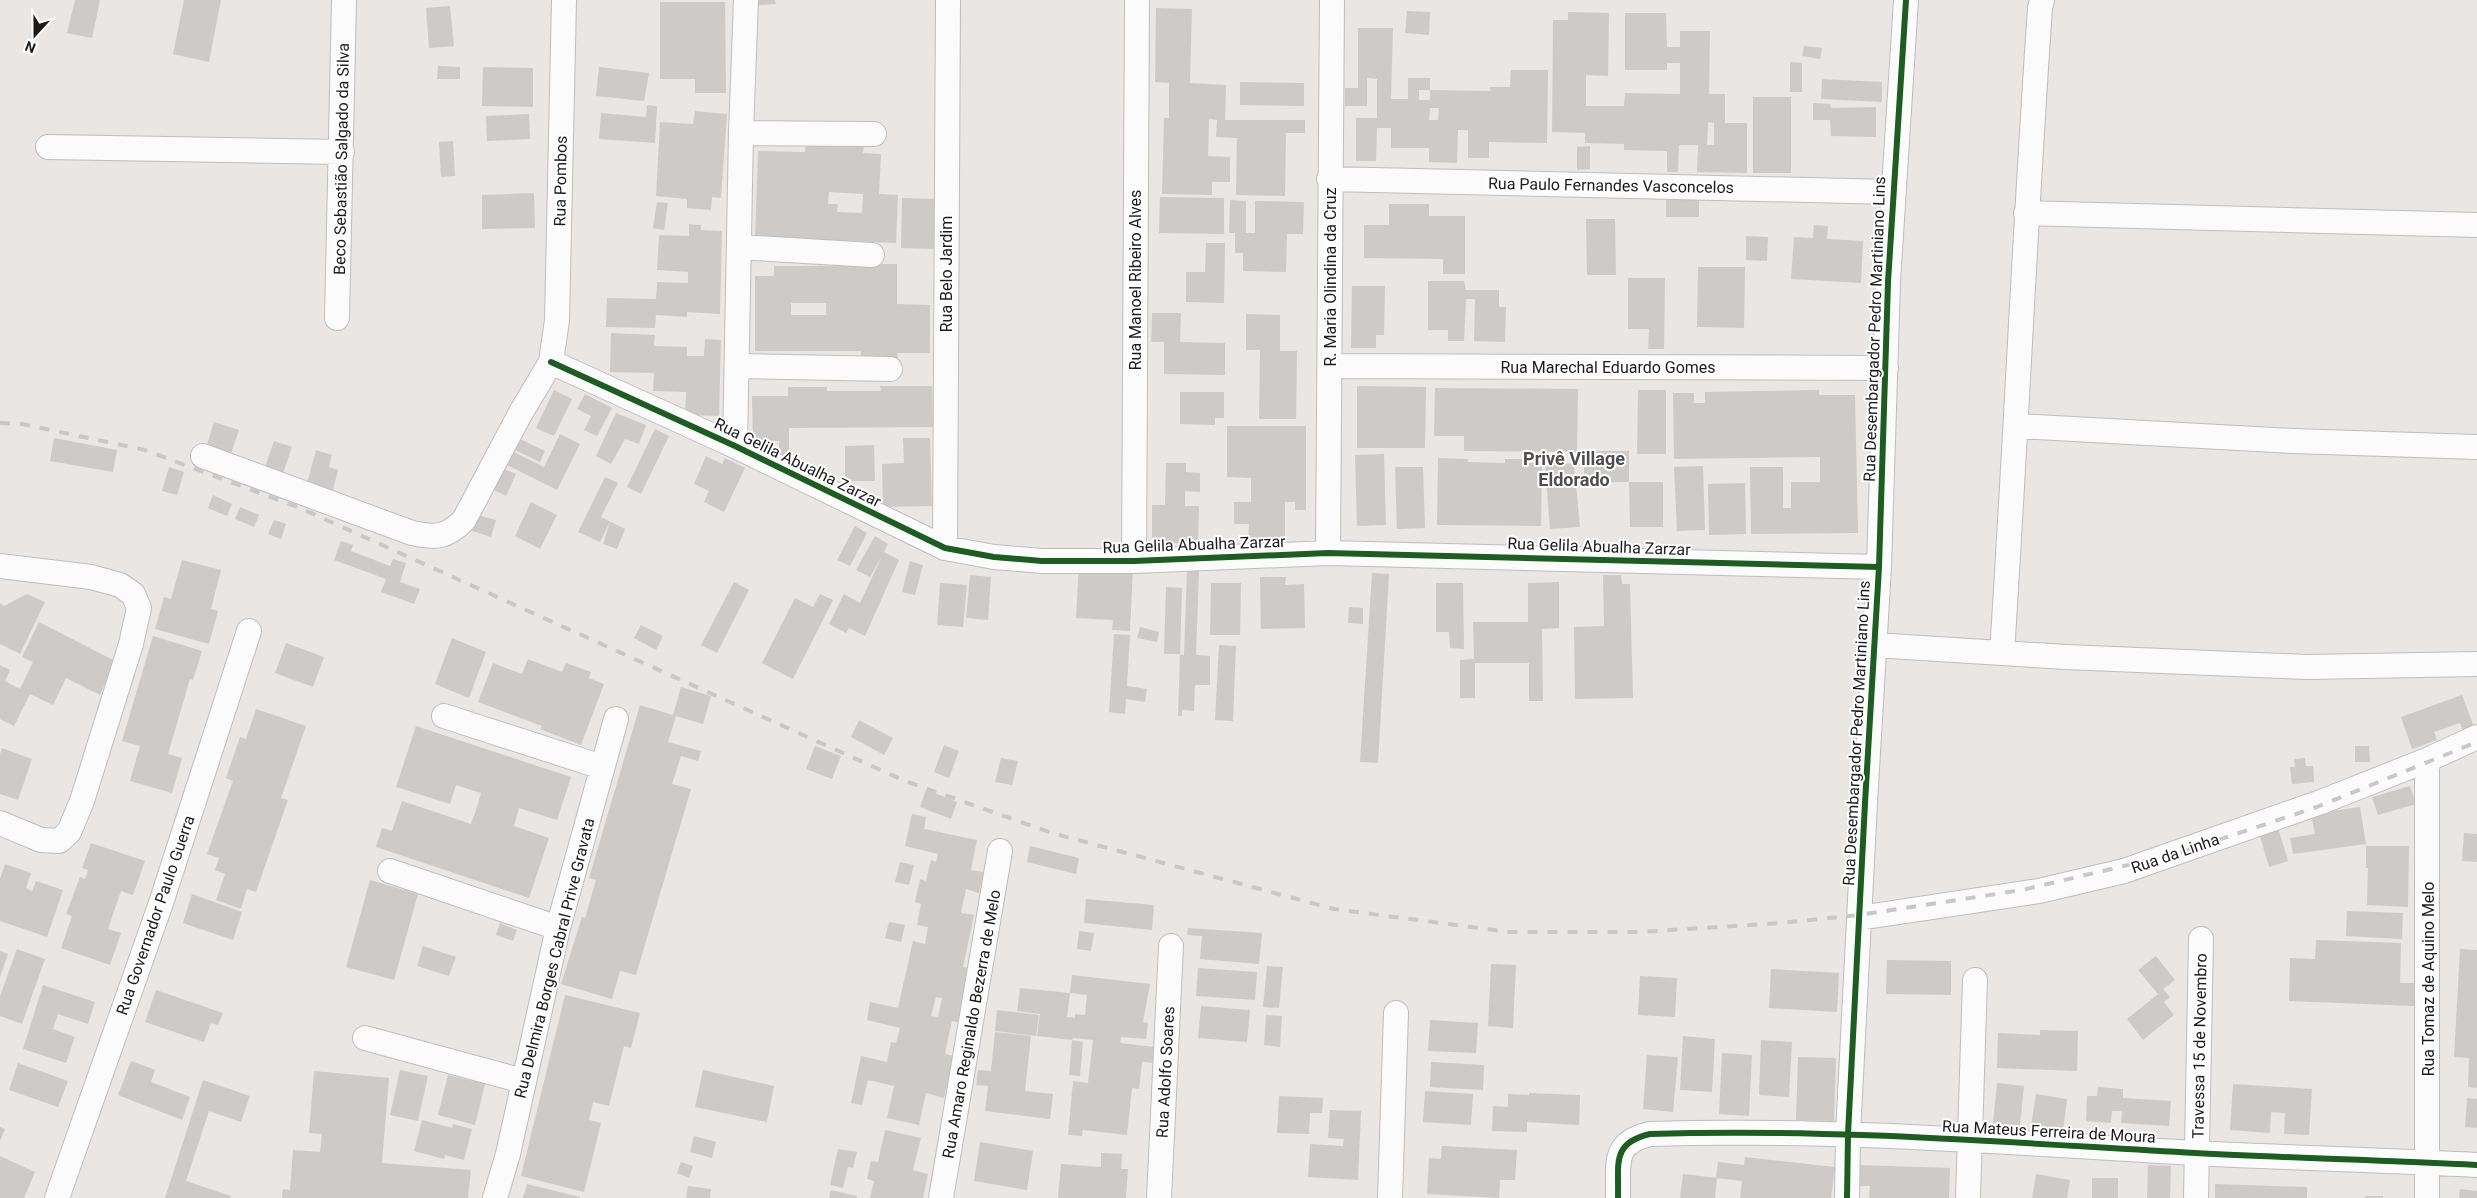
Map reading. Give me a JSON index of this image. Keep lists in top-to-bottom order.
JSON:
{
  "streets": {
    "street": [
      "Beco Sebastião Salgado da Silva",
      "Rua Pombos",
      "Rua Paulo Fernandes Vasconcelos",
      "Rua Belo Jardim",
      "R. Maria Olindina da Cruz",
      "Rua Manoel Ribeiro Alves",
      "Rua Desembargador Pedro Martiniano Lins",
      "Rua Marechal Eduardo Gomes",
      "Rua Gelila Abualha Zarzar",
      "Rua da Linha",
      "Rua Governador Paulo Guerra",
      "Rua Delmira Borges Cabral Prive Gravata",
      "Rua Tomaz de Aquino Melo",
      "Rua Amaro Reginaldo Bezerra de Melo",
      "Travessa 15 de Novembro",
      "Rua Adolfo Soares",
      "Rua Mateus Ferreira de Moura"
    ]
  },
  "crossings": [
    ["Rua Pombos", "Rua Gelila Abualha Zarzar"],
    ["Rua Paulo Fernandes Vasconcelos", "R. Maria Olindina da Cruz"],
    ["Rua Paulo Fernandes Vasconcelos", "Rua Desembargador Pedro Martiniano Lins"],
    ["Rua Belo Jardim", "Rua Gelila Abualha Zarzar"],
    ["R. Maria Olindina da Cruz", "Rua Marechal Eduardo Gomes"],
    ["R. Maria Olindina da Cruz", "Rua Gelila Abualha Zarzar"],
    ["Rua Manoel Ribeiro Alves", "Rua Gelila Abualha Zarzar"],
    ["Rua Desembargador Pedro Martiniano Lins", "Rua Marechal Eduardo Gomes"],
    ["Rua Desembargador Pedro Martiniano Lins", "Rua Gelila Abualha Zarzar"],
    ["Rua Desembargador Pedro Martiniano Lins", "Rua da Linha"],
    ["Rua Desembargador Pedro Martiniano Lins", "Rua Mateus Ferreira de Moura"],
    ["Rua da Linha", "Rua Tomaz de Aquino Melo"],
    ["Rua Tomaz de Aquino Melo", "Rua Mateus Ferreira de Moura"],
    ["Travessa 15 de Novembro", "Rua Mateus Ferreira de Moura"]
  ],
  "districts": ["Privê Village Eldorado"],
  "north": "bottom"
}
